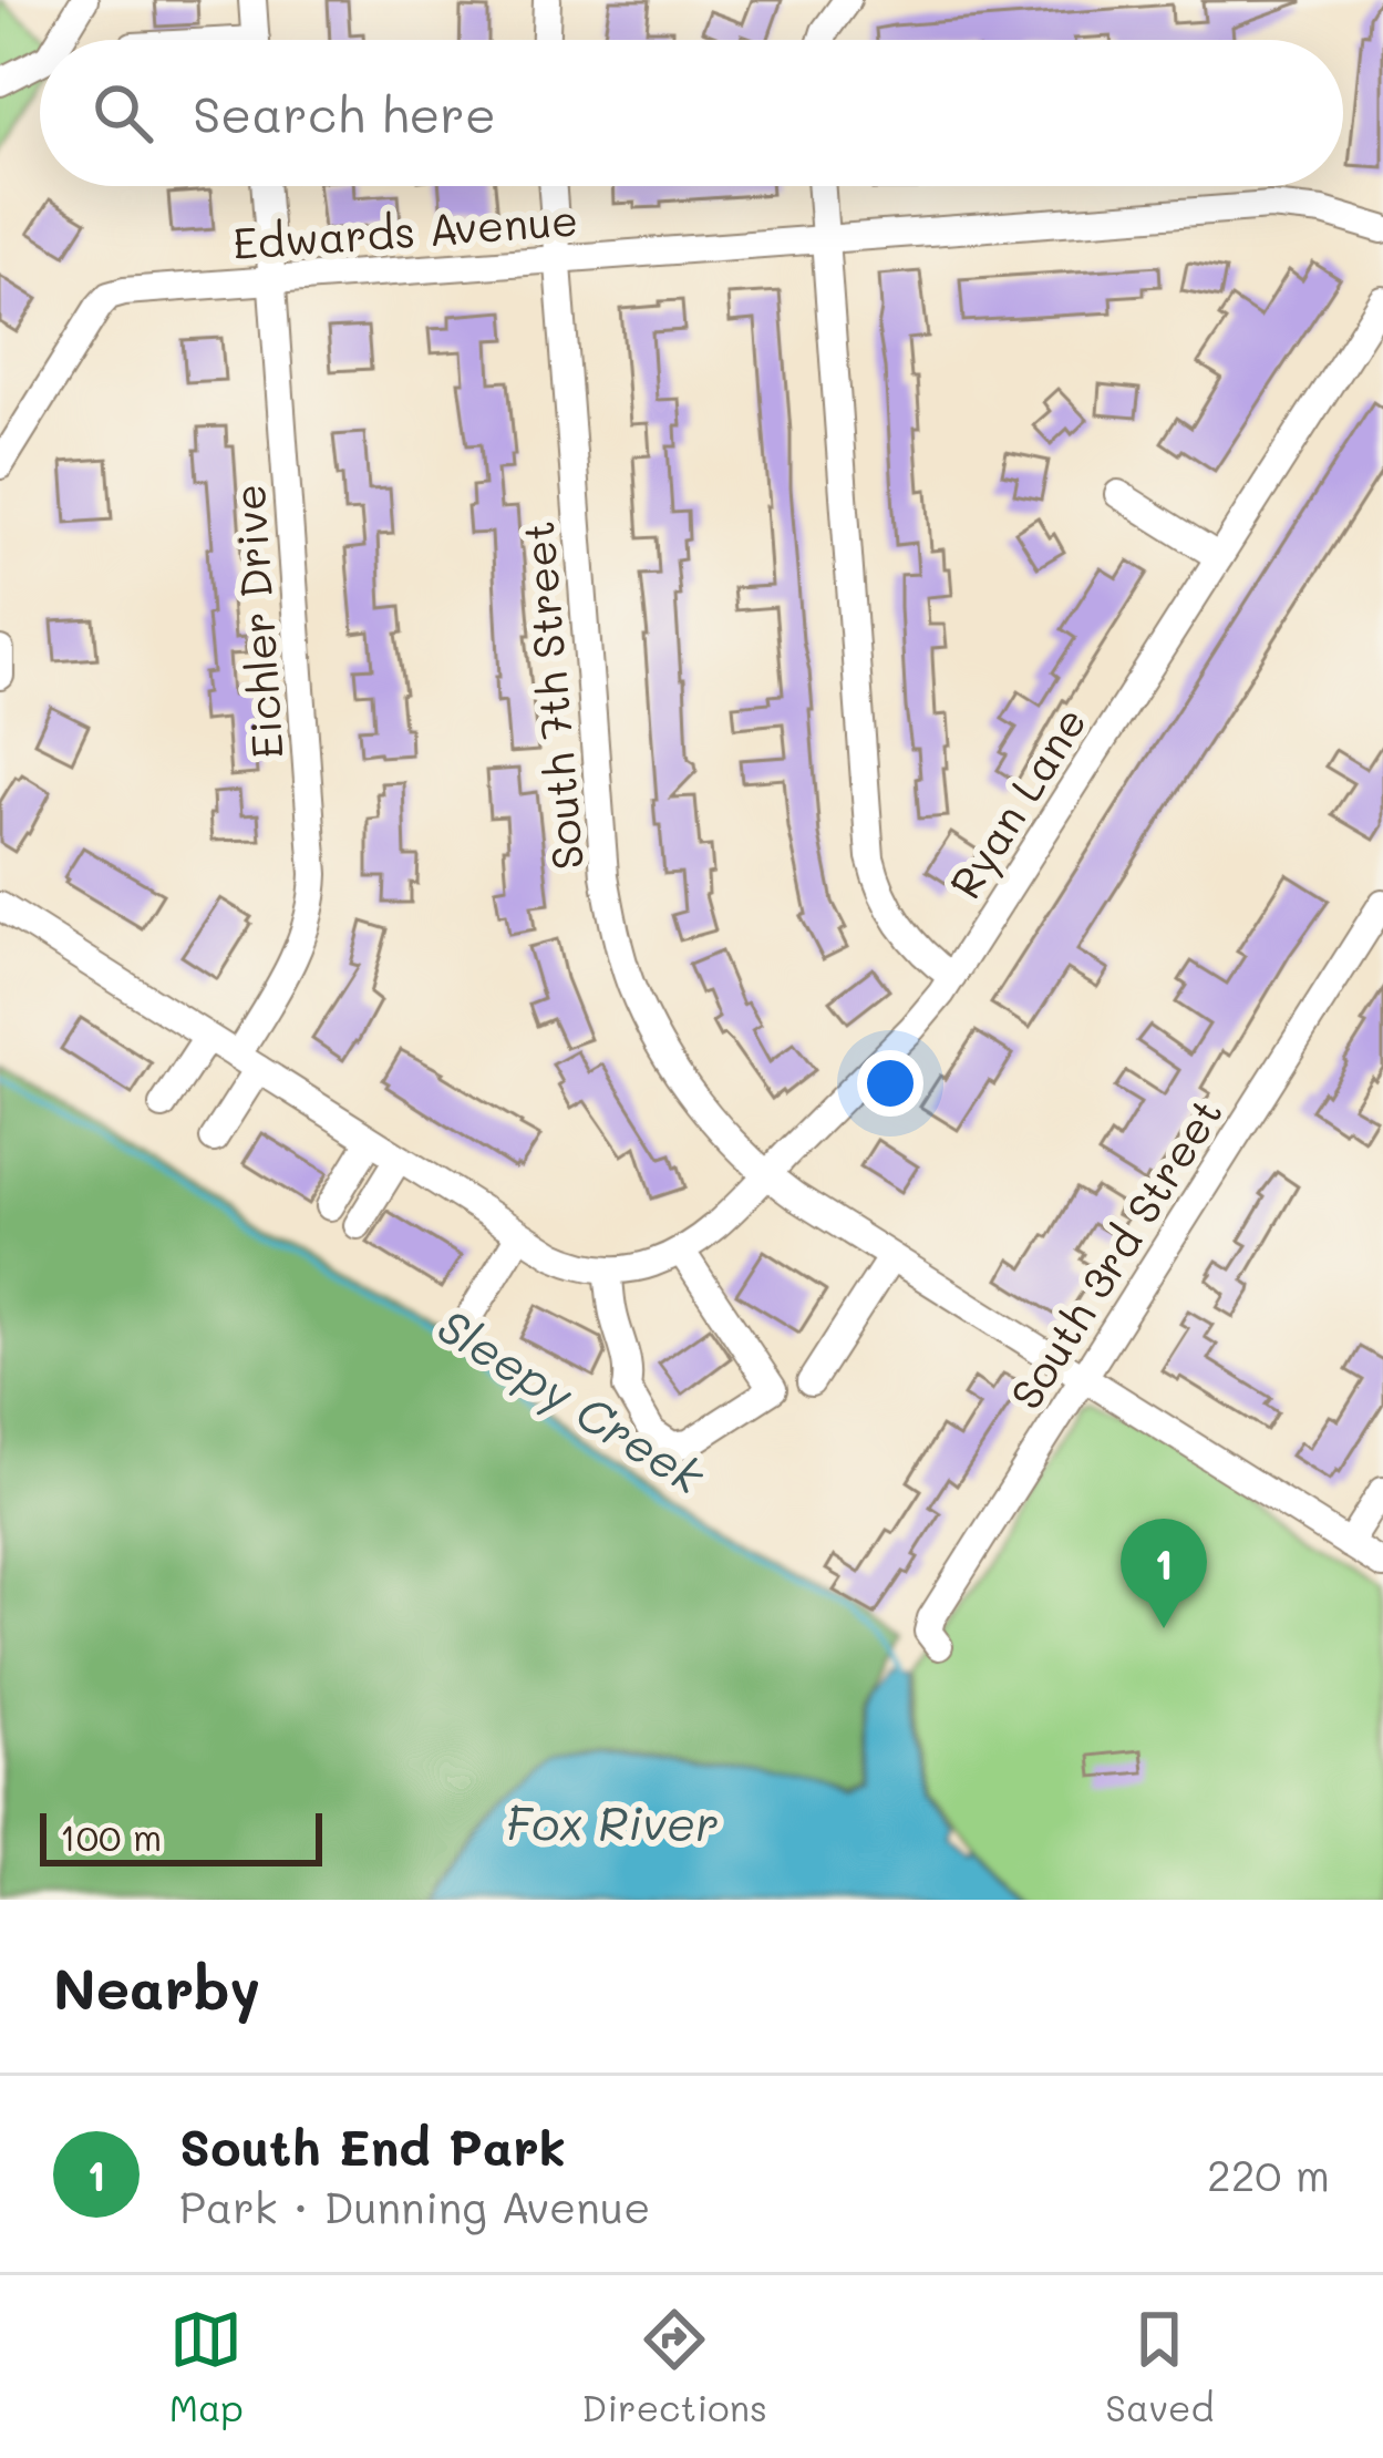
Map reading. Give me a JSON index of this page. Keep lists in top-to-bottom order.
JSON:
{
  "streets": {
    "street": [
      "Edwards Avenue",
      "Eichler Drive",
      "South 7th Street",
      "Ryan Lane",
      "South 3rd Street"
    ]
  },
  "crossings": [
    ["Edwards Avenue", "Eichler Drive"],
    ["Edwards Avenue", "South 7th Street"],
    ["South 7th Street", "Ryan Lane"],
    ["South 7th Street", "South 3rd Street"]
  ],
  "water": ["Sleepy Creek", "Fox River"],
  "scale_bar": "100 m",
  "page": {
    "search": "Search here",
    "pins": "1",
    "scale": "100 m",
    "heading": "Nearby",
    "list": [
      {
        "mark": "1",
        "name": "South End Park",
        "note": "Park · Dunning Avenue",
        "value": "220 m"
      }
    ],
    "nav": ["Map", "Directions", "Saved"]
  }
}
